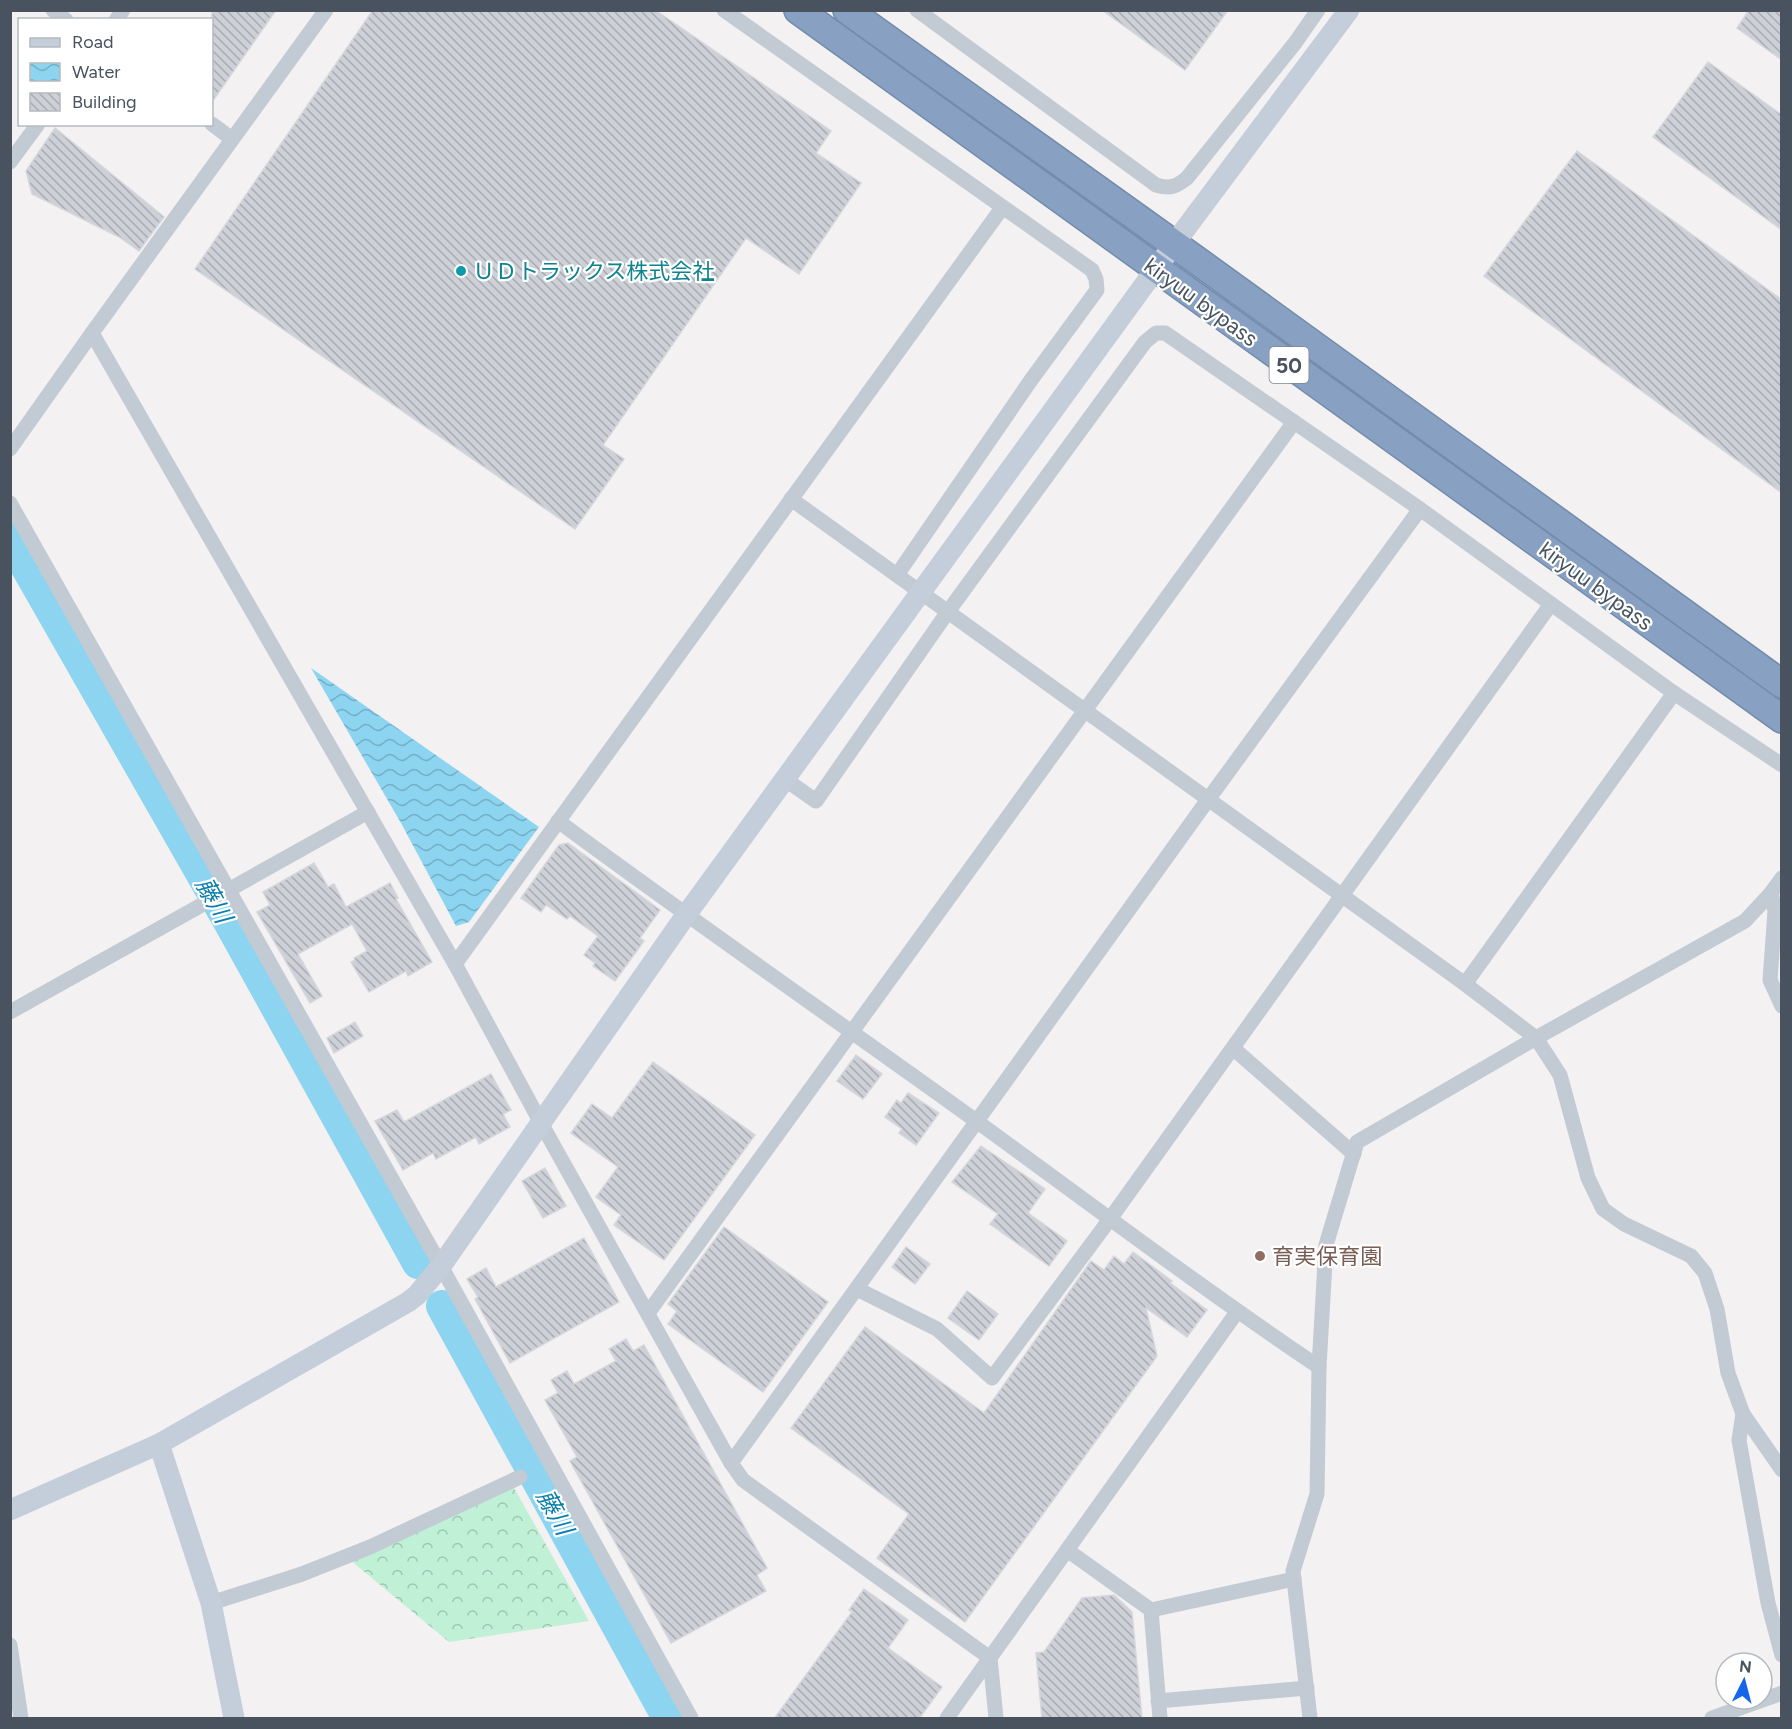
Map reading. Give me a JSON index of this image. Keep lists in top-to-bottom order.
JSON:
{
  "streets": {
    "highway": ["kiryuu bypass", "50"]
  },
  "water": ["藤川"],
  "places": ["ＵＤトラックス株式会社", "育実保育園"],
  "legend": ["Road", "Water", "Building"],
  "north": "top"
}
